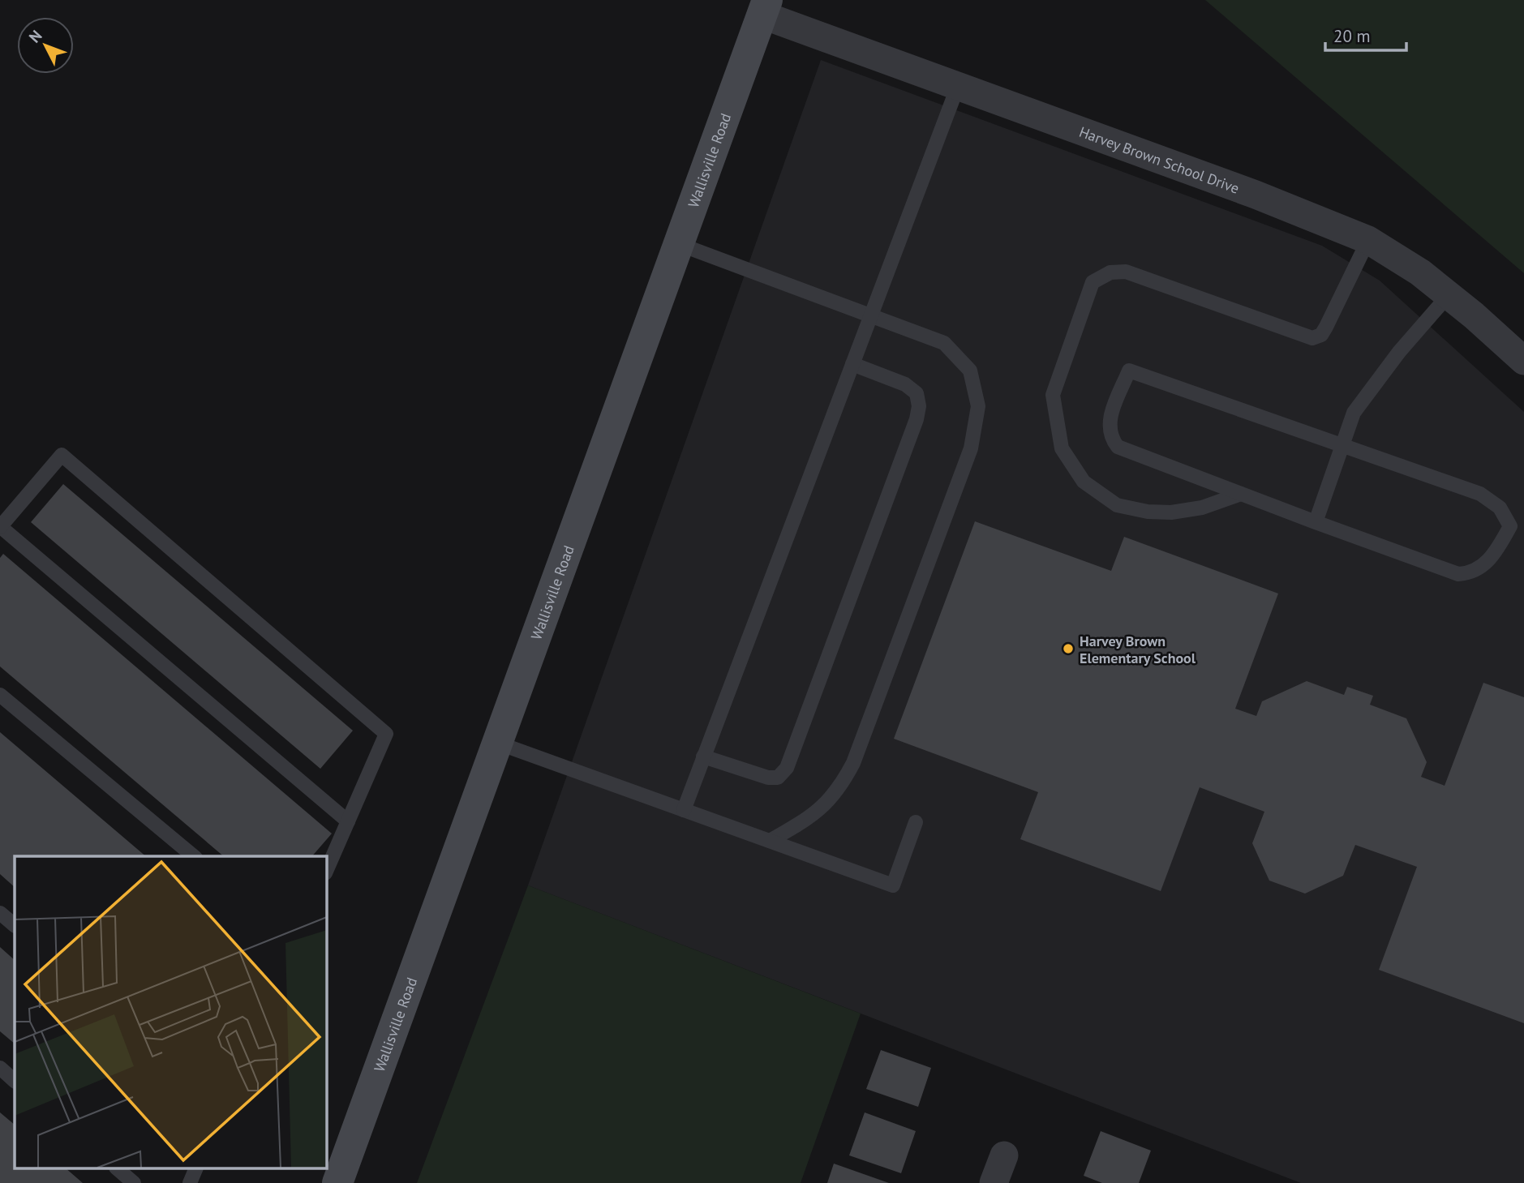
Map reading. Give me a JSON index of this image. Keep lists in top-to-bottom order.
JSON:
{
  "streets": {
    "main road": ["Wallisville Road"],
    "street": ["Harvey Brown School Drive"]
  },
  "crossings": [
    ["Harvey Brown School Drive", "Wallisville Road"]
  ],
  "places": ["Harvey Brown Elementary School"],
  "scale_bar": "20 m",
  "north": "top left"
}
